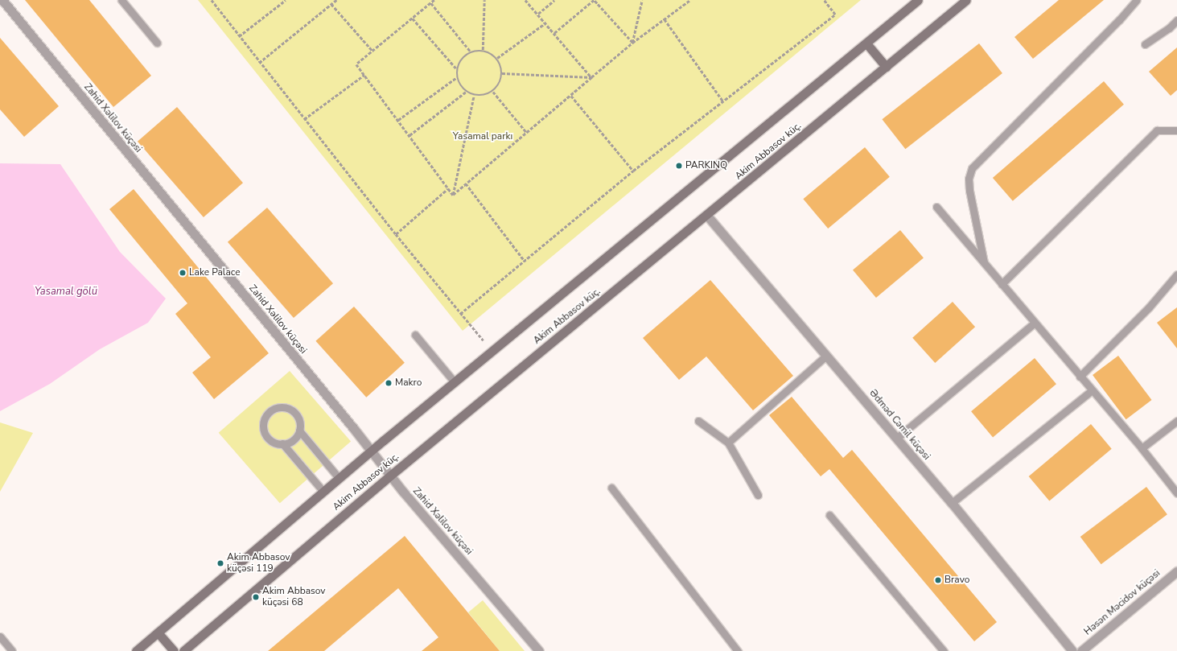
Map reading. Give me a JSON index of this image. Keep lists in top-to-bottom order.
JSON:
{
  "streets": {
    "main road": ["Akim Abbasov küç."],
    "street": ["Zahid Xəlilov küçəsi", "Ədməd Cəmil küçəsi", "Həsən Məcidov küçəsi"]
  },
  "crossings": [
    ["Zahid Xəlilov küçəsi", "Akim Abbasov küç."],
    ["Akim Abbasov küç.", "Ədməd Cəmil küçəsi"]
  ],
  "water": ["Yasamal gölü"],
  "parks": ["Yasamal parkı"],
  "places": [
    "PARKINQ",
    "Lake Palace",
    "Makro",
    "Akim Abbasov küçəsi 119",
    "Bravo",
    "Akim Abbasov küçəsi 68"
  ]
}
